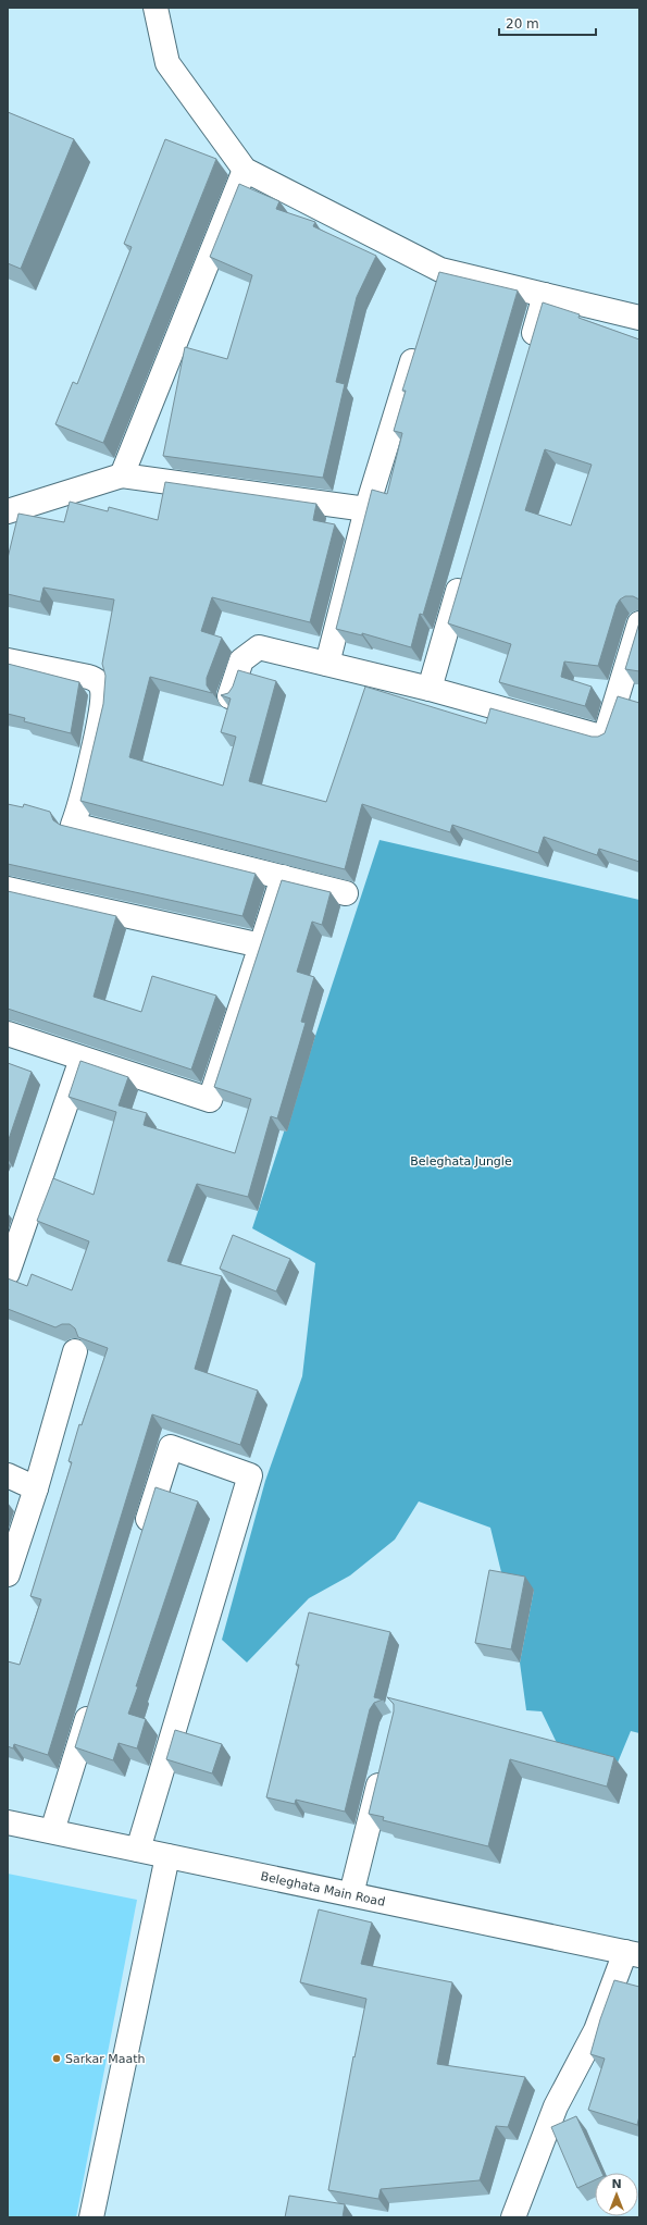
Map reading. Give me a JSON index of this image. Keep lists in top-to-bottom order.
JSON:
{
  "streets": {
    "street": ["Beleghata Main Road"]
  },
  "parks": ["Beleghata Jungle"],
  "places": ["Sarkar Maath"],
  "scale_bar": "20 m",
  "north": "top"
}
